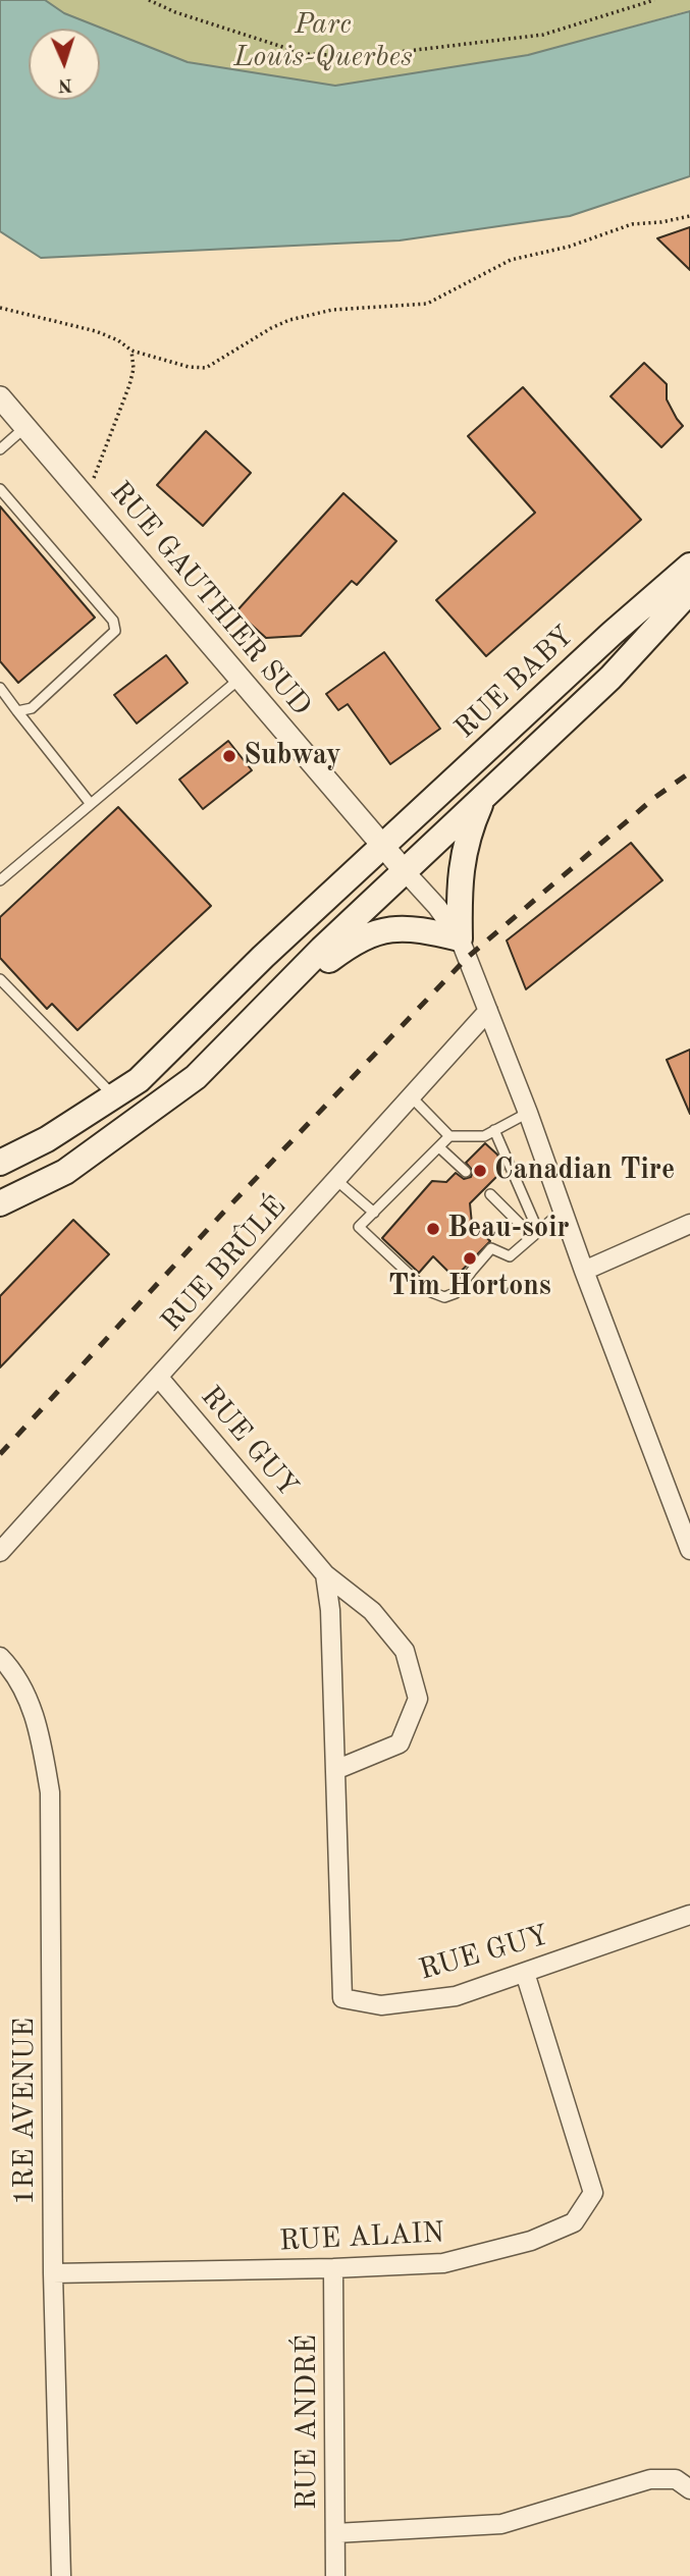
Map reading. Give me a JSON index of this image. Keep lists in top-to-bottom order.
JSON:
{
  "streets": {
    "main road": ["RUE BABY"],
    "street": [
      "RUE GAUTHIER SUD",
      "RUE BRÛLÉ",
      "RUE GUY",
      "1RE AVENUE",
      "RUE ALAIN",
      "RUE ANDRÉ"
    ]
  },
  "crossings": [
    ["RUE GAUTHIER SUD", "RUE BABY"],
    ["RUE BRÛLÉ", "RUE GUY"],
    ["RUE GUY", "RUE ALAIN"],
    ["1RE AVENUE", "RUE ALAIN"],
    ["RUE ALAIN", "RUE ANDRÉ"]
  ],
  "parks": ["Parc Louis-Querbes"],
  "places": [
    "Subway",
    "Canadian Tire",
    "Beau-soir",
    "Tim Hortons"
  ],
  "north": "bottom"
}
